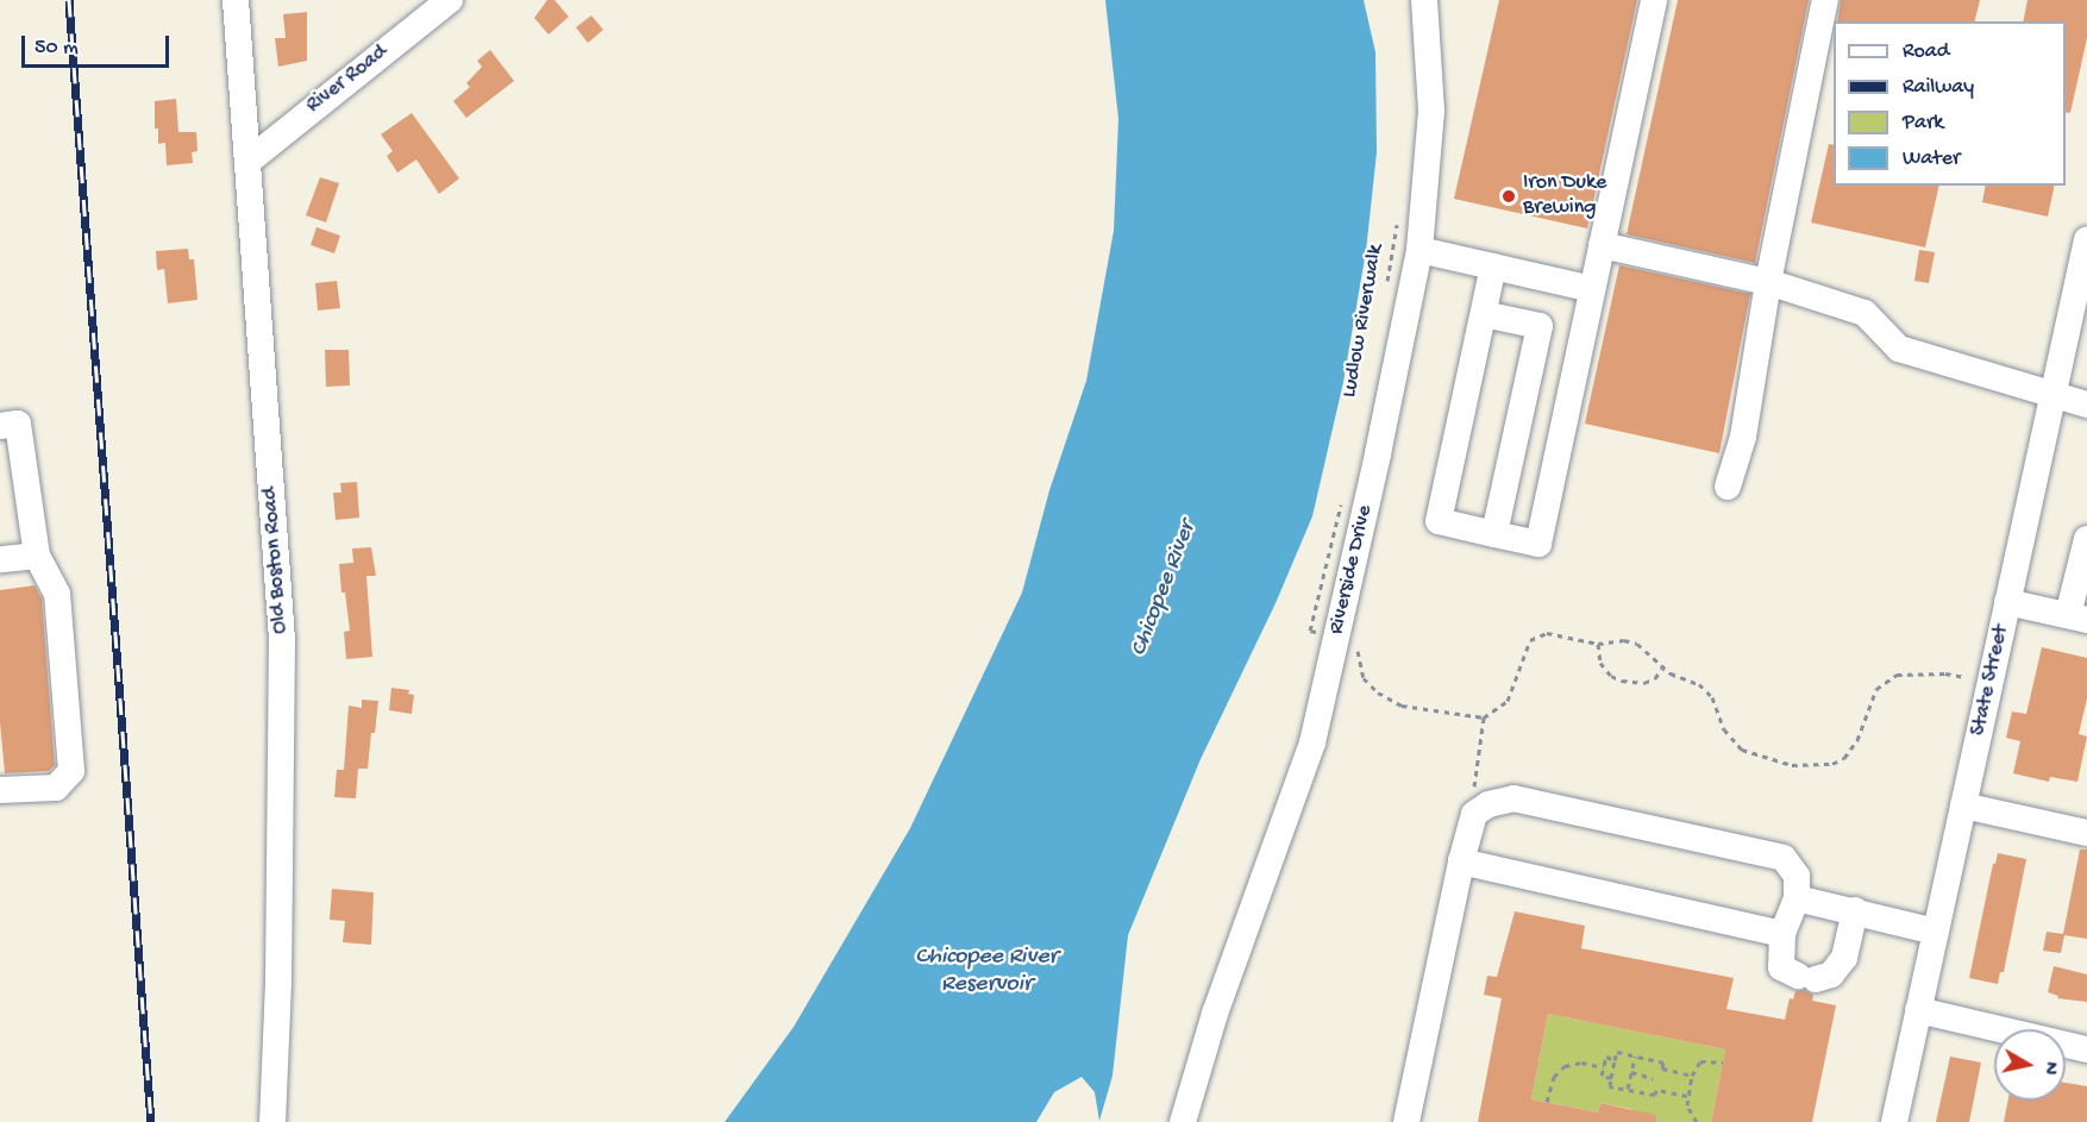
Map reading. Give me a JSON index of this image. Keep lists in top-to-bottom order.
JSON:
{
  "streets": {
    "street": [
      "River Road",
      "Old Boston Road",
      "Riverside Drive",
      "State Street"
    ],
    "path": ["Ludlow Riverwalk"]
  },
  "crossings": [
    ["River Road", "Old Boston Road"]
  ],
  "water": ["Chicopee River", "Chicopee River Reservoir"],
  "places": ["Iron Duke Brewing"],
  "legend": [
    "Road",
    "Railway",
    "Park",
    "Water"
  ],
  "scale_bar": "50 m",
  "north": "right"
}
